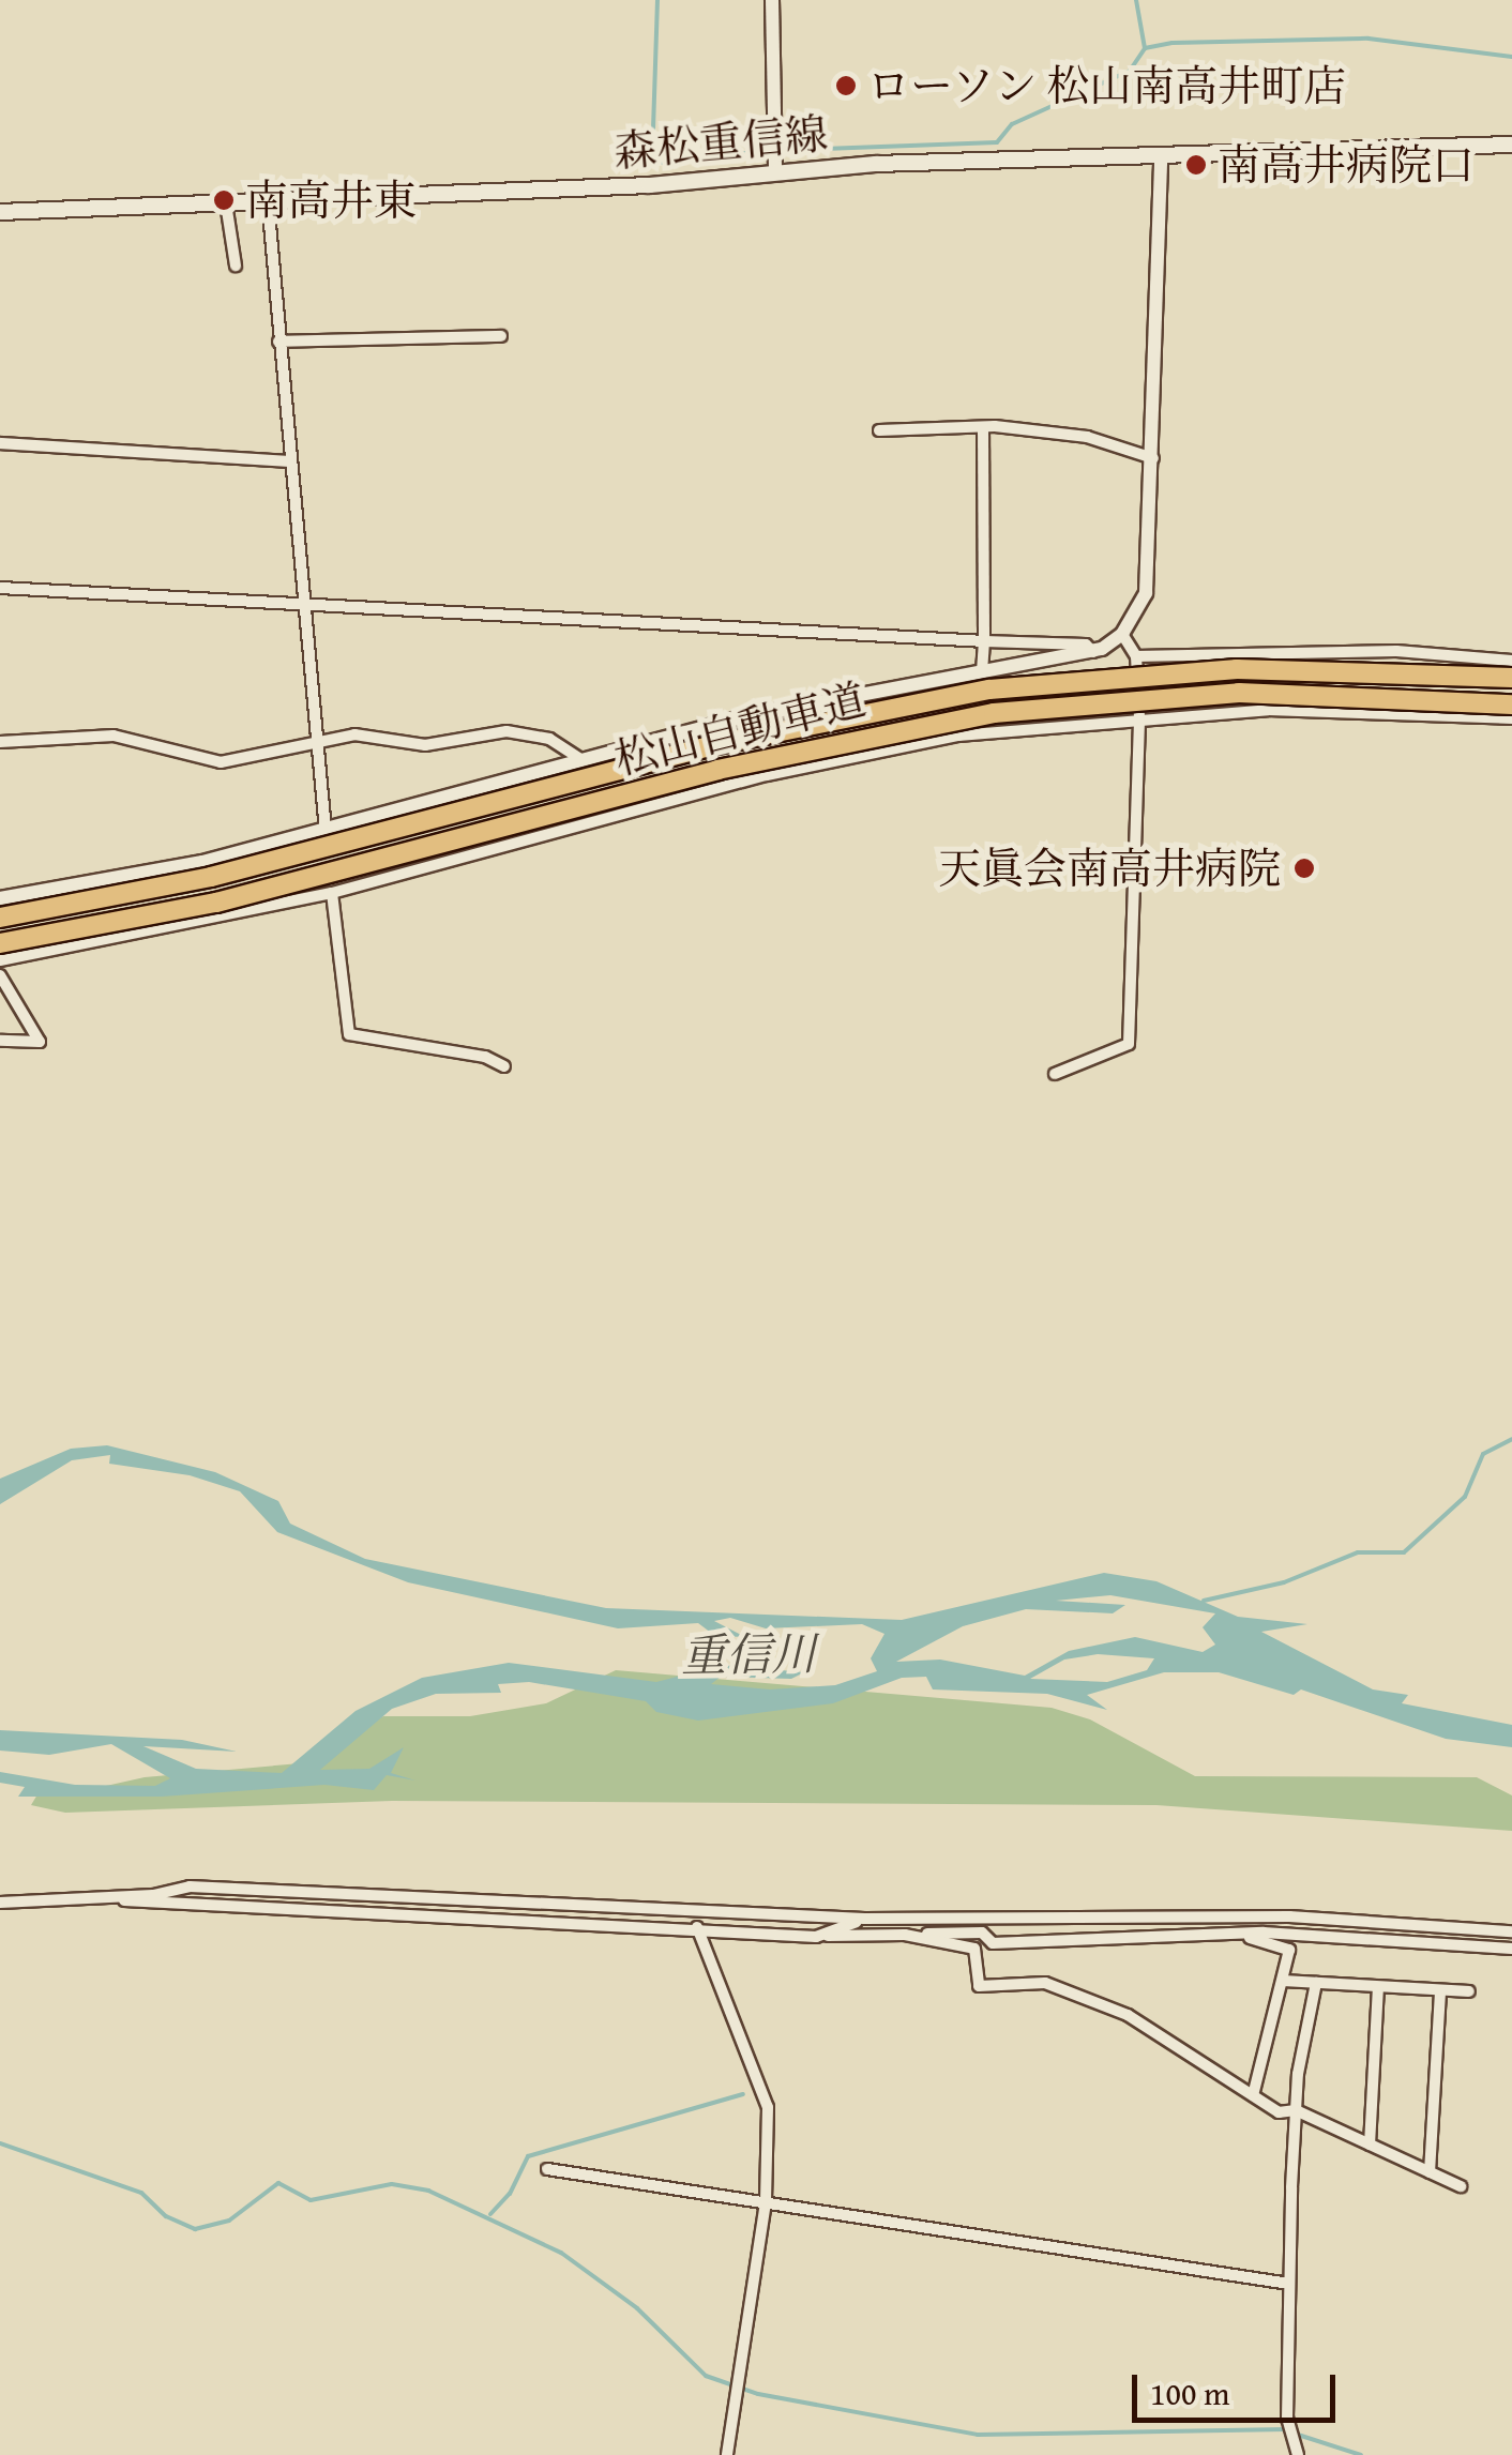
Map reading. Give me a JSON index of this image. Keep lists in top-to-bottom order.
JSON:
{
  "streets": {
    "highway": ["松山自動車道"],
    "main road": ["森松重信線"]
  },
  "water": ["重信川"],
  "places": [
    "ローソン 松山南高井町店",
    "南高井病院口",
    "南高井東",
    "天眞会南高井病院"
  ],
  "scale_bar": "100 m"
}
